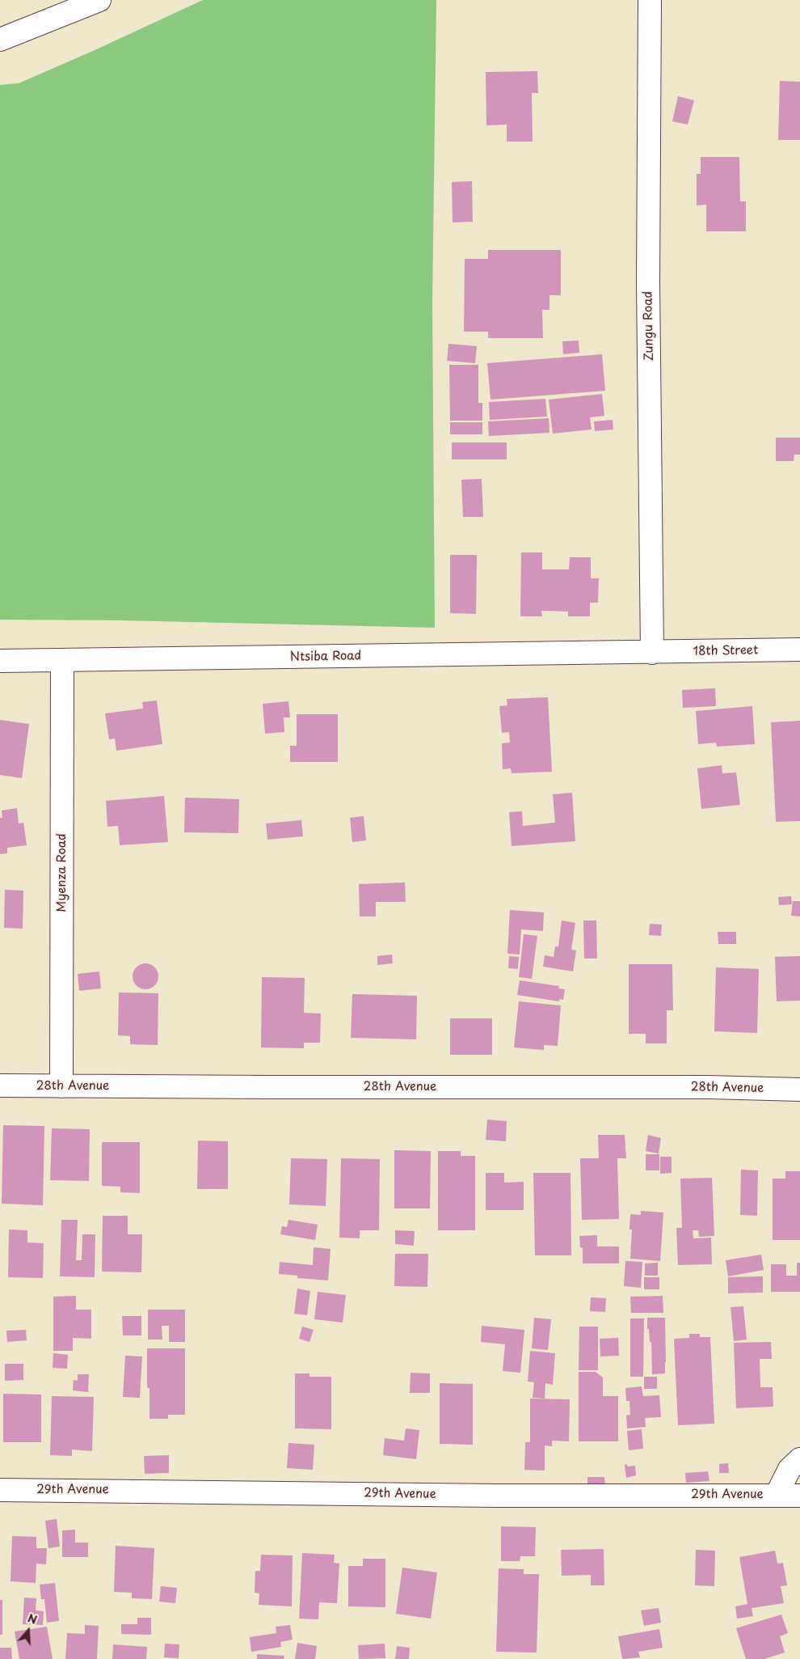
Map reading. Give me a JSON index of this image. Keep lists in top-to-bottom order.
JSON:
{
  "streets": {
    "street": [
      "Zungu Road",
      "18th Street",
      "Ntsiba Road",
      "Myenza Road",
      "28th Avenue",
      "29th Avenue"
    ]
  },
  "crossings": [
    ["Zungu Road", "18th Street"],
    ["Zungu Road", "Ntsiba Road"],
    ["18th Street", "Ntsiba Road"],
    ["Ntsiba Road", "Myenza Road"],
    ["Myenza Road", "28th Avenue"]
  ],
  "north": "top"
}
